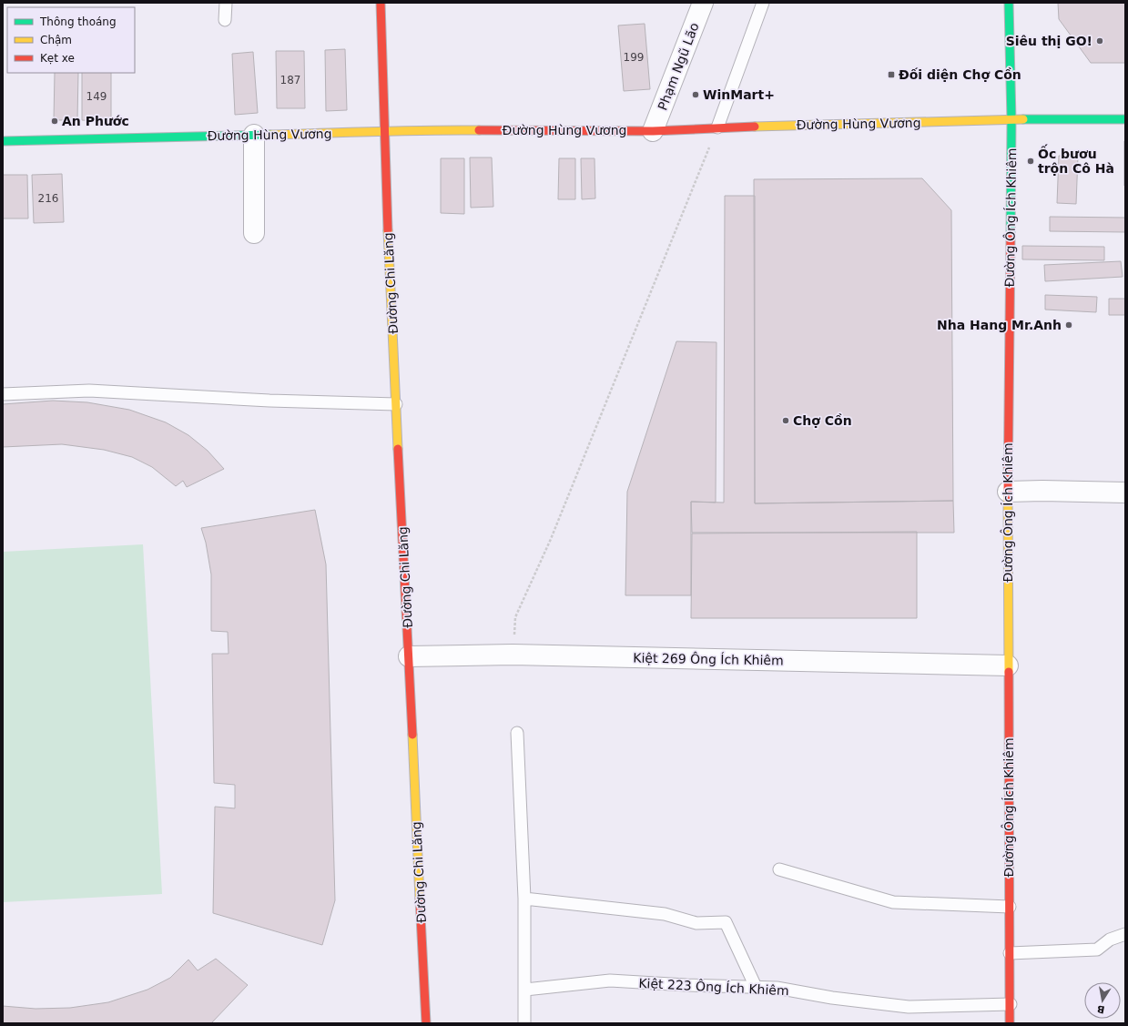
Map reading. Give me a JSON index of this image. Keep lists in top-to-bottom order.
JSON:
{
  "streets": {
    "street": [
      "Phạm Ngũ Lão",
      "Đường Hùng Vương",
      "Đường Ông Ích Khiêm",
      "Đường Chi Lăng",
      "Kiệt 269 Ông Ích Khiêm"
    ],
    "lane": ["Kiệt 223 Ông Ích Khiêm"]
  },
  "crossings": [
    ["Phạm Ngũ Lão", "Đường Hùng Vương"],
    ["Đường Hùng Vương", "Đường Ông Ích Khiêm"],
    ["Đường Hùng Vương", "Đường Chi Lăng"],
    ["Đường Ông Ích Khiêm", "Kiệt 269 Ông Ích Khiêm"],
    ["Đường Ông Ích Khiêm", "Kiệt 223 Ông Ích Khiêm"],
    ["Đường Chi Lăng", "Kiệt 269 Ông Ích Khiêm"]
  ],
  "places": {
    "other": [
      "Siêu thị GO!",
      "WinMart+",
      "An Phước",
      "Ốc bươu trộn Cô Hà",
      "Nha Hang Mr.Anh",
      "Chợ Cồn"
    ],
    "transit": ["Đối diện Chợ Cồn"]
  },
  "house_numbers": [
    "199",
    "187",
    "149",
    "216"
  ],
  "legend": ["Thông thoáng", "Chậm", "Kẹt xe"],
  "north": "bottom"
}
